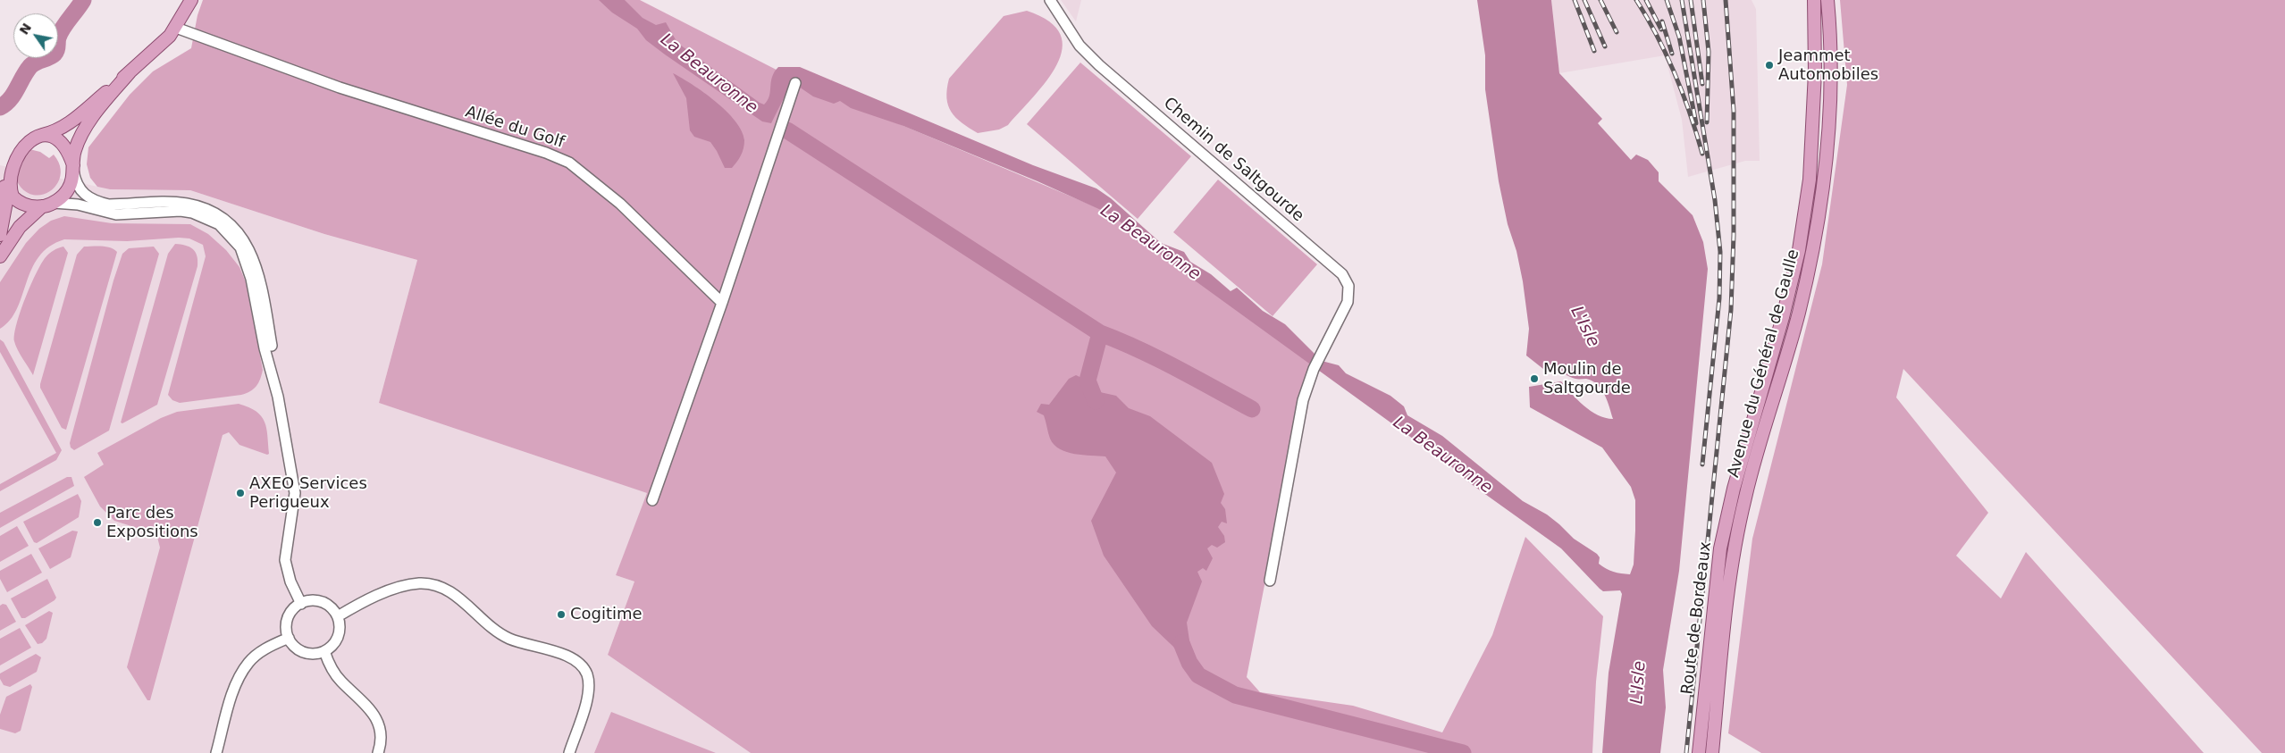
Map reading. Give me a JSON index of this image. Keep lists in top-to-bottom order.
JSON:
{
  "streets": {
    "main road": ["Avenue du Général de Gaulle", "Route de Bordeaux"],
    "street": ["Allée du Golf", "Chemin de Saltgourde"]
  },
  "crossings": [
    ["Avenue du Général de Gaulle", "Route de Bordeaux"]
  ],
  "water": ["La Beauronne", "L'Isle"],
  "places": [
    "Jeammet Automobiles",
    "Moulin de Saltgourde",
    "AXEO Services Perigueux",
    "Parc des Expositions",
    "Cogitime"
  ],
  "north": "top left"
}
